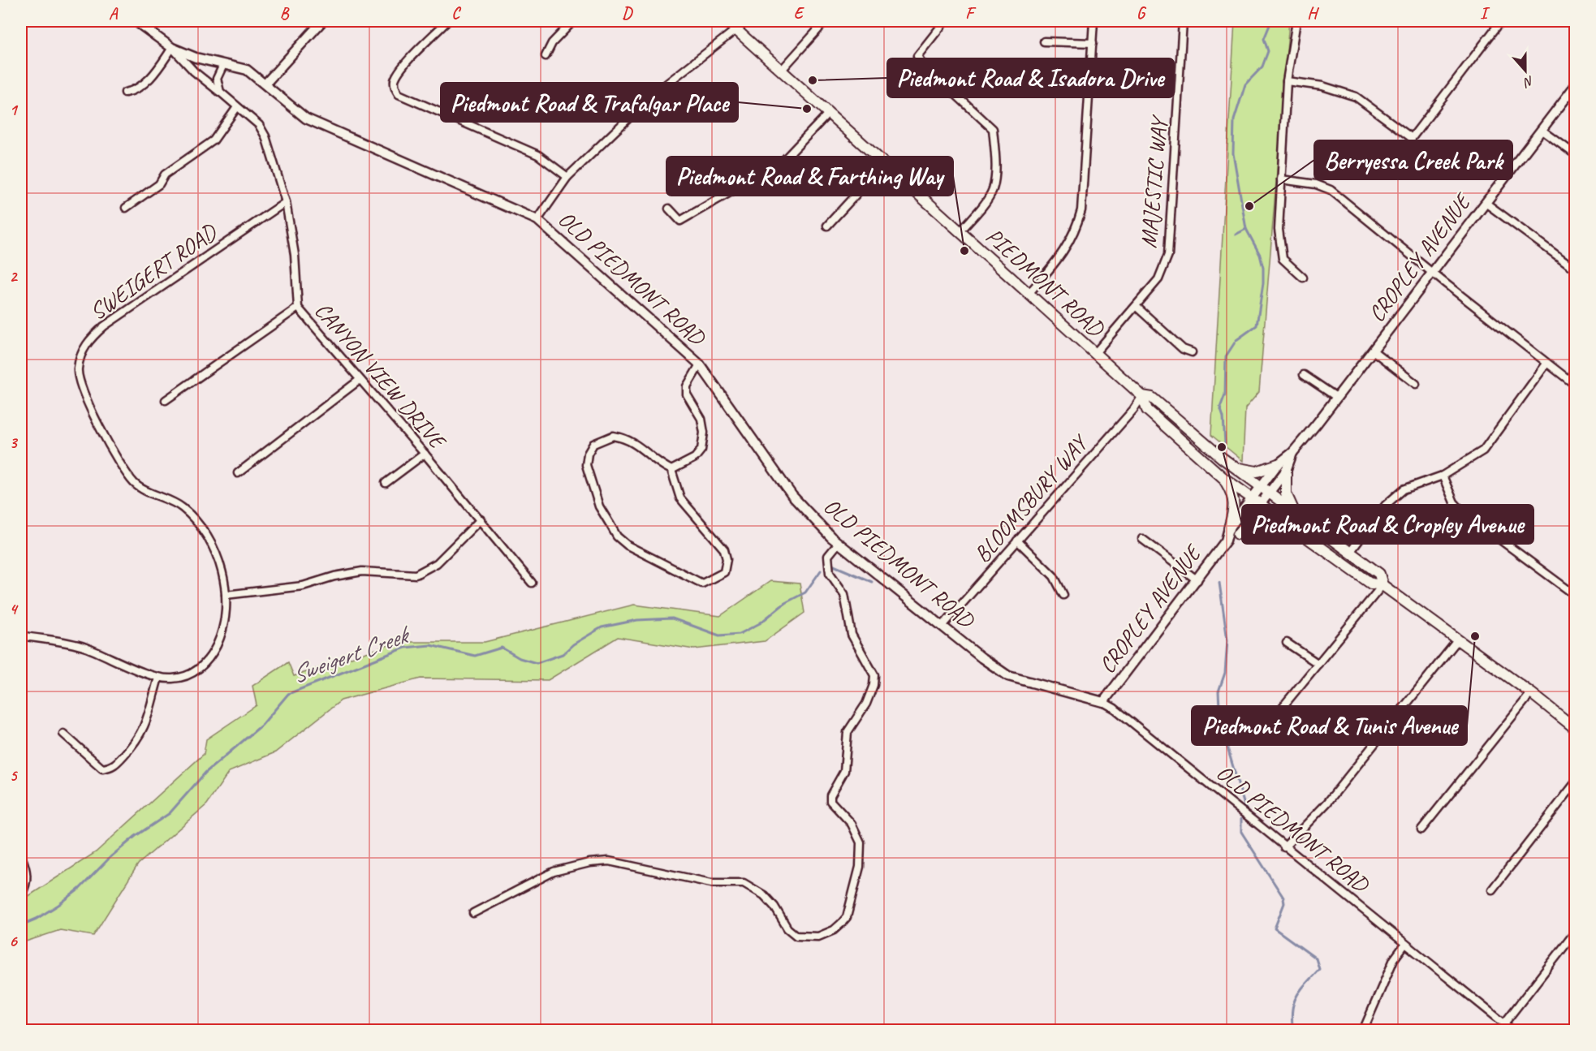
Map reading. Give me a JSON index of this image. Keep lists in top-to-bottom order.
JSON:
{
  "streets": {
    "main road": ["PIEDMONT ROAD"],
    "street": [
      "MAJESTIC WAY",
      "CROPLEY AVENUE",
      "SWEIGERT ROAD",
      "OLD PIEDMONT ROAD",
      "CANYON VIEW DRIVE",
      "BLOOMSBURY WAY"
    ]
  },
  "crossings": [
    ["MAJESTIC WAY", "PIEDMONT ROAD"],
    ["CROPLEY AVENUE", "OLD PIEDMONT ROAD"],
    ["CROPLEY AVENUE", "PIEDMONT ROAD"],
    ["SWEIGERT ROAD", "CANYON VIEW DRIVE"],
    ["OLD PIEDMONT ROAD", "CANYON VIEW DRIVE"],
    ["OLD PIEDMONT ROAD", "BLOOMSBURY WAY"],
    ["PIEDMONT ROAD", "BLOOMSBURY WAY"]
  ],
  "water": ["Sweigert Creek"],
  "places": [
    "Piedmont Road & Isadora Drive",
    "Piedmont Road & Trafalgar Place",
    "Berryessa Creek Park",
    "Piedmont Road & Farthing Way",
    "Piedmont Road & Cropley Avenue",
    "Piedmont Road & Tunis Avenue"
  ],
  "north": "bottom",
  "grid": {
    "columns": [
      "A",
      "B",
      "C",
      "D",
      "E",
      "F",
      "G",
      "H",
      "I"
    ],
    "rows": [
      "1",
      "2",
      "3",
      "4",
      "5",
      "6"
    ]
  }
}
